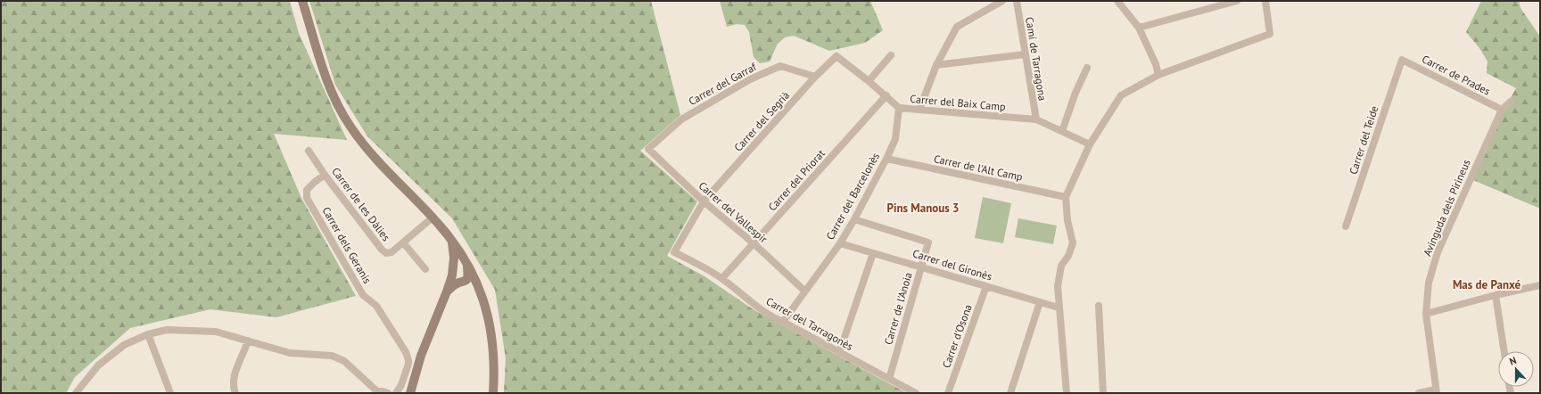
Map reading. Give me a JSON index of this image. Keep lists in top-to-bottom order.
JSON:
{
  "streets": {
    "street": [
      "Camí de Tarragona",
      "Carrer de Prades",
      "Carrer del Garraf",
      "Carrer del Baix Camp",
      "Carrer del Segrià",
      "Carrer del Teide",
      "Carrer de l'Alt Camp",
      "Carrer del Priorat",
      "Carrer del Barcelonès",
      "Carrer de les Dàlies",
      "Avinguda dels Pirineus",
      "Carrer del Vallespir",
      "Carrer dels Geranis",
      "Carrer del Gironès",
      "Carrer de l'Anoia",
      "Carrer del Tarragonès",
      "Carrer d'Osona"
    ]
  },
  "crossings": [
    ["Camí de Tarragona", "Carrer del Baix Camp"],
    ["Carrer de Prades", "Carrer del Teide"],
    ["Carrer de Prades", "Avinguda dels Pirineus"],
    ["Carrer del Garraf", "Carrer del Segrià"],
    ["Carrer del Garraf", "Carrer del Vallespir"],
    ["Carrer del Baix Camp", "Carrer del Segrià"],
    ["Carrer del Baix Camp", "Carrer del Priorat"],
    ["Carrer del Baix Camp", "Carrer del Barcelonès"],
    ["Carrer del Segrià", "Carrer del Vallespir"],
    ["Carrer del Segrià", "Carrer del Tarragonès"],
    ["Carrer de l'Alt Camp", "Carrer del Barcelonès"],
    ["Carrer del Priorat", "Carrer del Vallespir"],
    ["Carrer del Priorat", "Carrer del Tarragonès"],
    ["Carrer del Barcelonès", "Carrer del Vallespir"],
    ["Carrer del Barcelonès", "Carrer del Gironès"],
    ["Carrer del Barcelonès", "Carrer de l'Anoia"],
    ["Carrer del Barcelonès", "Carrer del Tarragonès"],
    ["Carrer de les Dàlies", "Carrer dels Geranis"],
    ["Carrer del Vallespir", "Carrer del Tarragonès"],
    ["Carrer del Gironès", "Carrer de l'Anoia"],
    ["Carrer del Gironès", "Carrer d'Osona"],
    ["Carrer de l'Anoia", "Carrer del Tarragonès"]
  ],
  "districts": ["Pins Manous 3", "Mas de Panxé"],
  "north": "top"
}
